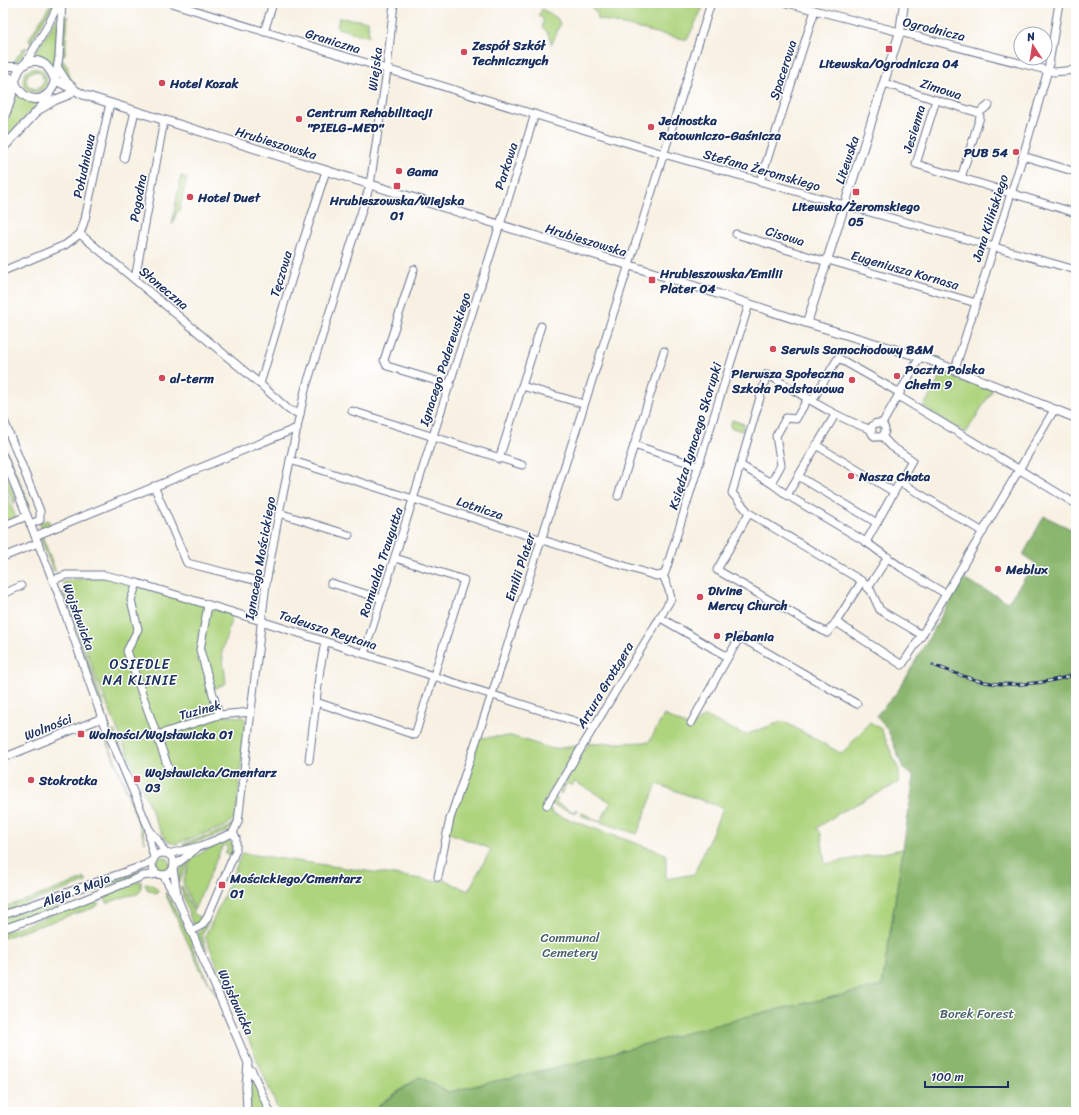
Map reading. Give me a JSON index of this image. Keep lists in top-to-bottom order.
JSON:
{
  "streets": {
    "main road": ["Hrubieszowska", "Litewska"],
    "street": [
      "Ogrodnicza",
      "Graniczna",
      "Wiejska",
      "Spacerowa",
      "Zimowa",
      "Jesienna",
      "Południowa",
      "Parkowa",
      "Stefana Żeromskiego",
      "Pogodna",
      "Jana Kilińskiego",
      "Cisowa",
      "Eugeniusza Kornasa",
      "Tęczowa",
      "Słoneczna",
      "Ignacego Paderewskiego",
      "Księdza Ignacego Skorupki",
      "Lotnicza",
      "Ignacego Mościckiego",
      "Romualda Traugutta",
      "Emilii Plater",
      "Wojsławicka",
      "Tadeusza Reytana",
      "Artura Grottgera",
      "Tuzinek",
      "Wolności",
      "Aleja 3 Maja"
    ]
  },
  "crossings": [
    ["Ogrodnicza", "Spacerowa"],
    ["Ogrodnicza", "Litewska"],
    ["Ogrodnicza", "Jana Kilińskiego"],
    ["Graniczna", "Wiejska"],
    ["Graniczna", "Parkowa"],
    ["Graniczna", "Stefana Żeromskiego"],
    ["Wiejska", "Hrubieszowska"],
    ["Wiejska", "Ignacego Mościckiego"],
    ["Spacerowa", "Stefana Żeromskiego"],
    ["Zimowa", "Jesienna"],
    ["Zimowa", "Litewska"],
    ["Hrubieszowska", "Litewska"],
    ["Hrubieszowska", "Południowa"],
    ["Hrubieszowska", "Parkowa"],
    ["Hrubieszowska", "Pogodna"],
    ["Hrubieszowska", "Jana Kilińskiego"],
    ["Hrubieszowska", "Tęczowa"],
    ["Hrubieszowska", "Ignacego Paderewskiego"],
    ["Hrubieszowska", "Księdza Ignacego Skorupki"],
    ["Hrubieszowska", "Ignacego Mościckiego"],
    ["Hrubieszowska", "Emilii Plater"],
    ["Litewska", "Stefana Żeromskiego"],
    ["Litewska", "Cisowa"],
    ["Litewska", "Eugeniusza Kornasa"],
    ["Południowa", "Słoneczna"],
    ["Parkowa", "Stefana Żeromskiego"],
    ["Parkowa", "Ignacego Paderewskiego"],
    ["Stefana Żeromskiego", "Jana Kilińskiego"],
    ["Stefana Żeromskiego", "Emilii Plater"],
    ["Pogodna", "Słoneczna"],
    ["Jana Kilińskiego", "Eugeniusza Kornasa"],
    ["Cisowa", "Eugeniusza Kornasa"],
    ["Tęczowa", "Słoneczna"],
    ["Słoneczna", "Ignacego Mościckiego"],
    ["Ignacego Paderewskiego", "Lotnicza"],
    ["Ignacego Paderewskiego", "Romualda Traugutta"],
    ["Księdza Ignacego Skorupki", "Lotnicza"],
    ["Księdza Ignacego Skorupki", "Artura Grottgera"],
    ["Lotnicza", "Ignacego Mościckiego"],
    ["Lotnicza", "Romualda Traugutta"],
    ["Lotnicza", "Emilii Plater"],
    ["Lotnicza", "Artura Grottgera"],
    ["Ignacego Mościckiego", "Tadeusza Reytana"],
    ["Ignacego Mościckiego", "Tuzinek"],
    ["Romualda Traugutta", "Tadeusza Reytana"],
    ["Emilii Plater", "Tadeusza Reytana"],
    ["Wojsławicka", "Tadeusza Reytana"],
    ["Wojsławicka", "Wolności"],
    ["Wojsławicka", "Aleja 3 Maja"],
    ["Tadeusza Reytana", "Artura Grottgera"]
  ],
  "districts": ["OSIEDLE NA KLINIE"],
  "parks": ["Communal Cemetery", "Borek Forest"],
  "places": {
    "transit": [
      "Litewska/Ogrodnicza 04",
      "Hrubieszowska/Wiejska 01",
      "Litewska/Żeromskiego 05",
      "Hrubieszowska/Emilii Plater 04",
      "Wolności/Wojsławicka 01",
      "Wojsławicka/Cmentarz 03",
      "Mościckiego/Cmentarz 01"
    ],
    "other": [
      "Zespół Szkół Technicznych",
      "Hotel Kozak",
      "Centrum Rehabilitacji \"PIELG-MED\"",
      "Jednostka Ratowniczo-Gaśnicza",
      "PUB 54",
      "Gama",
      "Hotel Duet",
      "Serwis Samochodowy B&M",
      "Poczta Polska Chełm 9",
      "al-term",
      "Pierwsza Społeczna Szkoła Podstawowa",
      "Nasza Chata",
      "Meblux",
      "Divine Mercy Church",
      "Plebania",
      "Stokrotka"
    ]
  },
  "scale_bar": "100 m",
  "north": "top"
}
